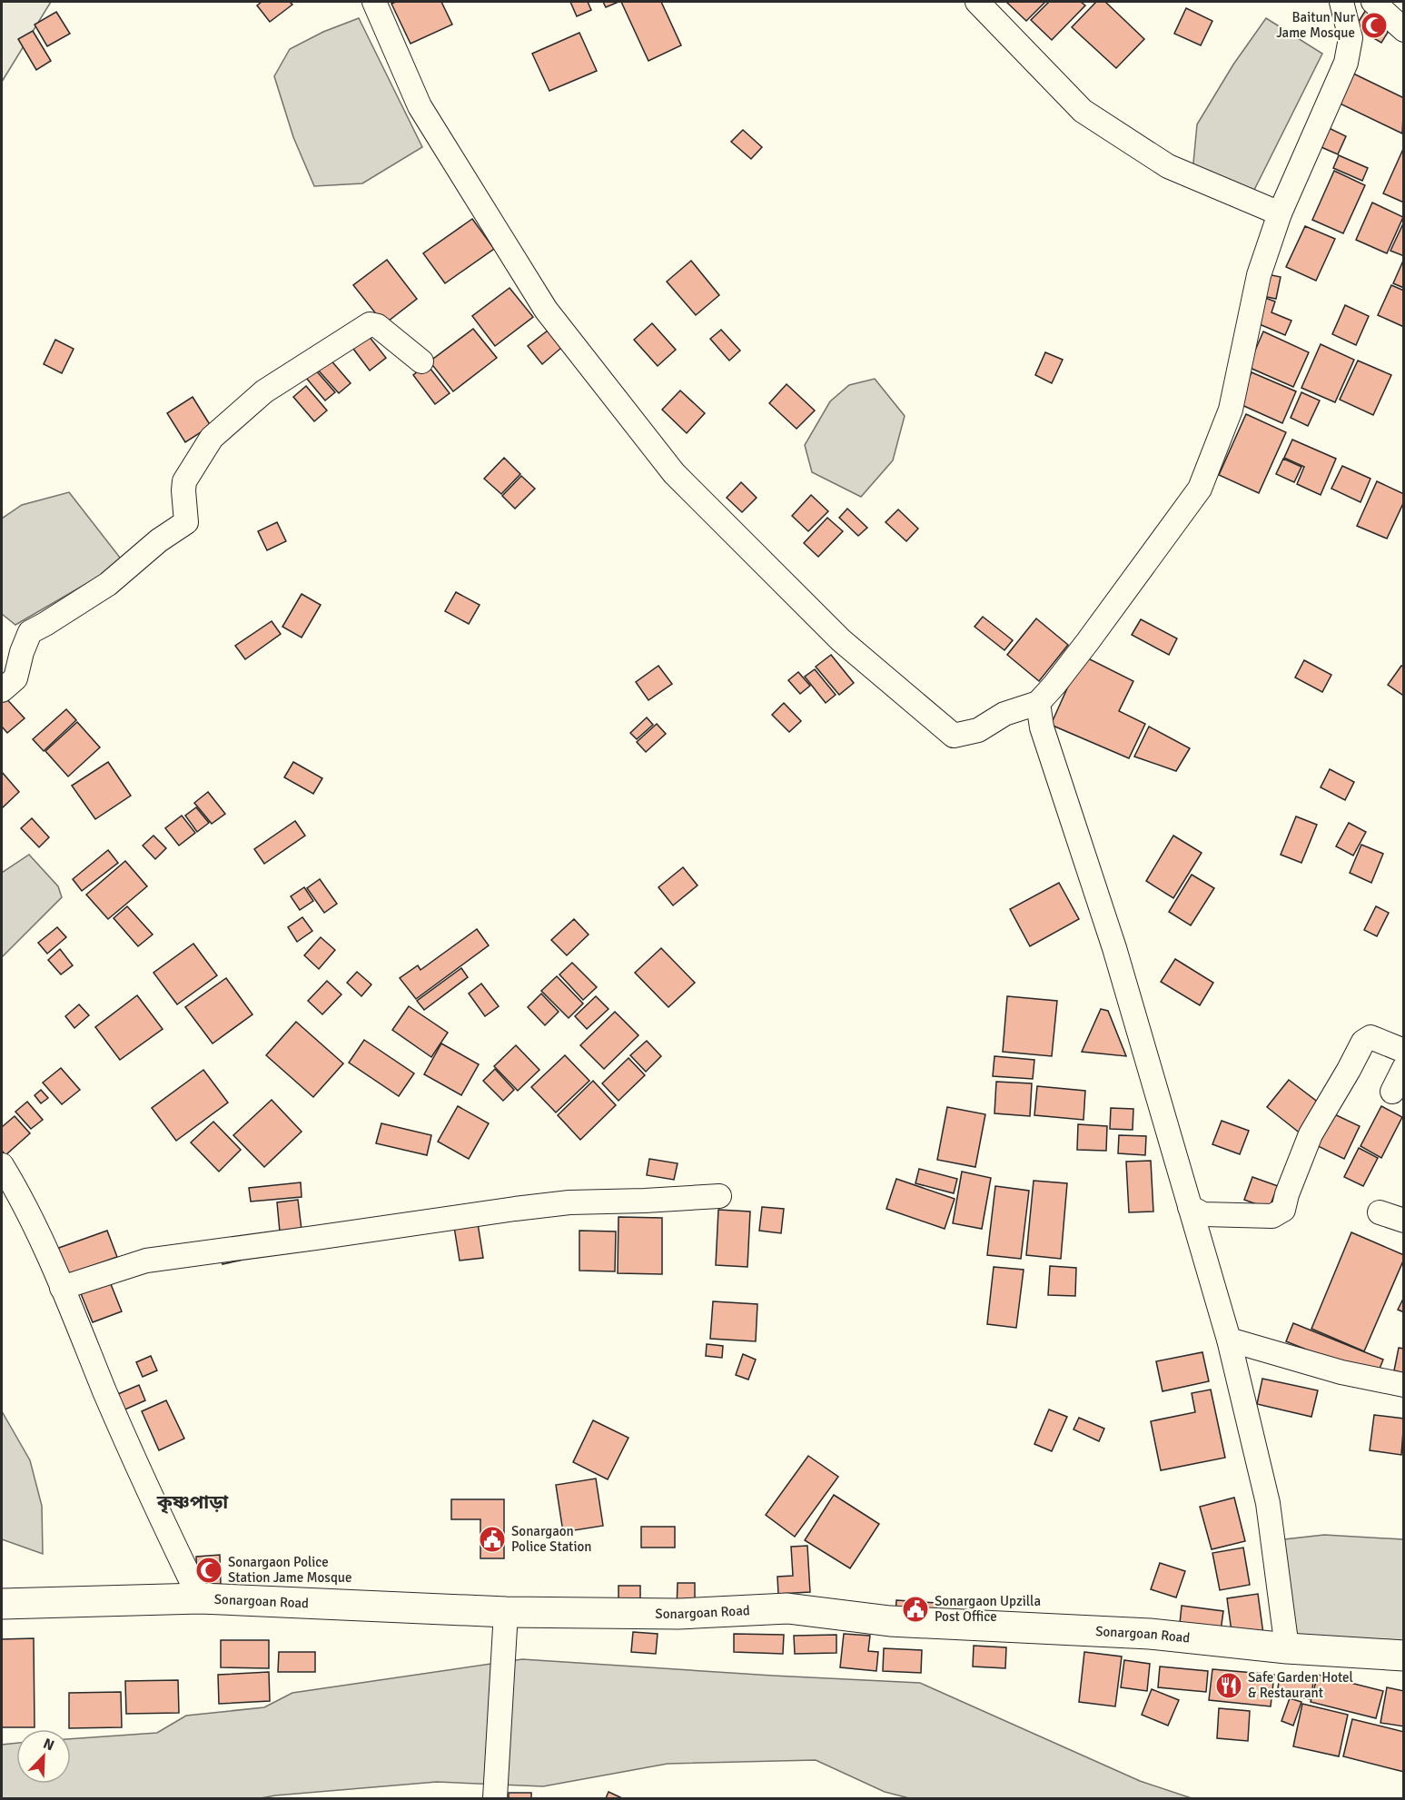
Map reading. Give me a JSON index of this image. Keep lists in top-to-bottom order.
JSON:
{
  "streets": {
    "main road": ["Sonargoan Road"]
  },
  "districts": ["কৃষ্ণপাড়া"],
  "places": {
    "mosque": ["Baitun Nur Jame Mosque", "Sonargaon Police Station Jame Mosque"],
    "public building": ["Sonargaon Police Station", "Sonargaon Upzilla Post Office"],
    "restaurant": ["Safe Garden Hotel & Restaurant"]
  },
  "north": "top right"
}
